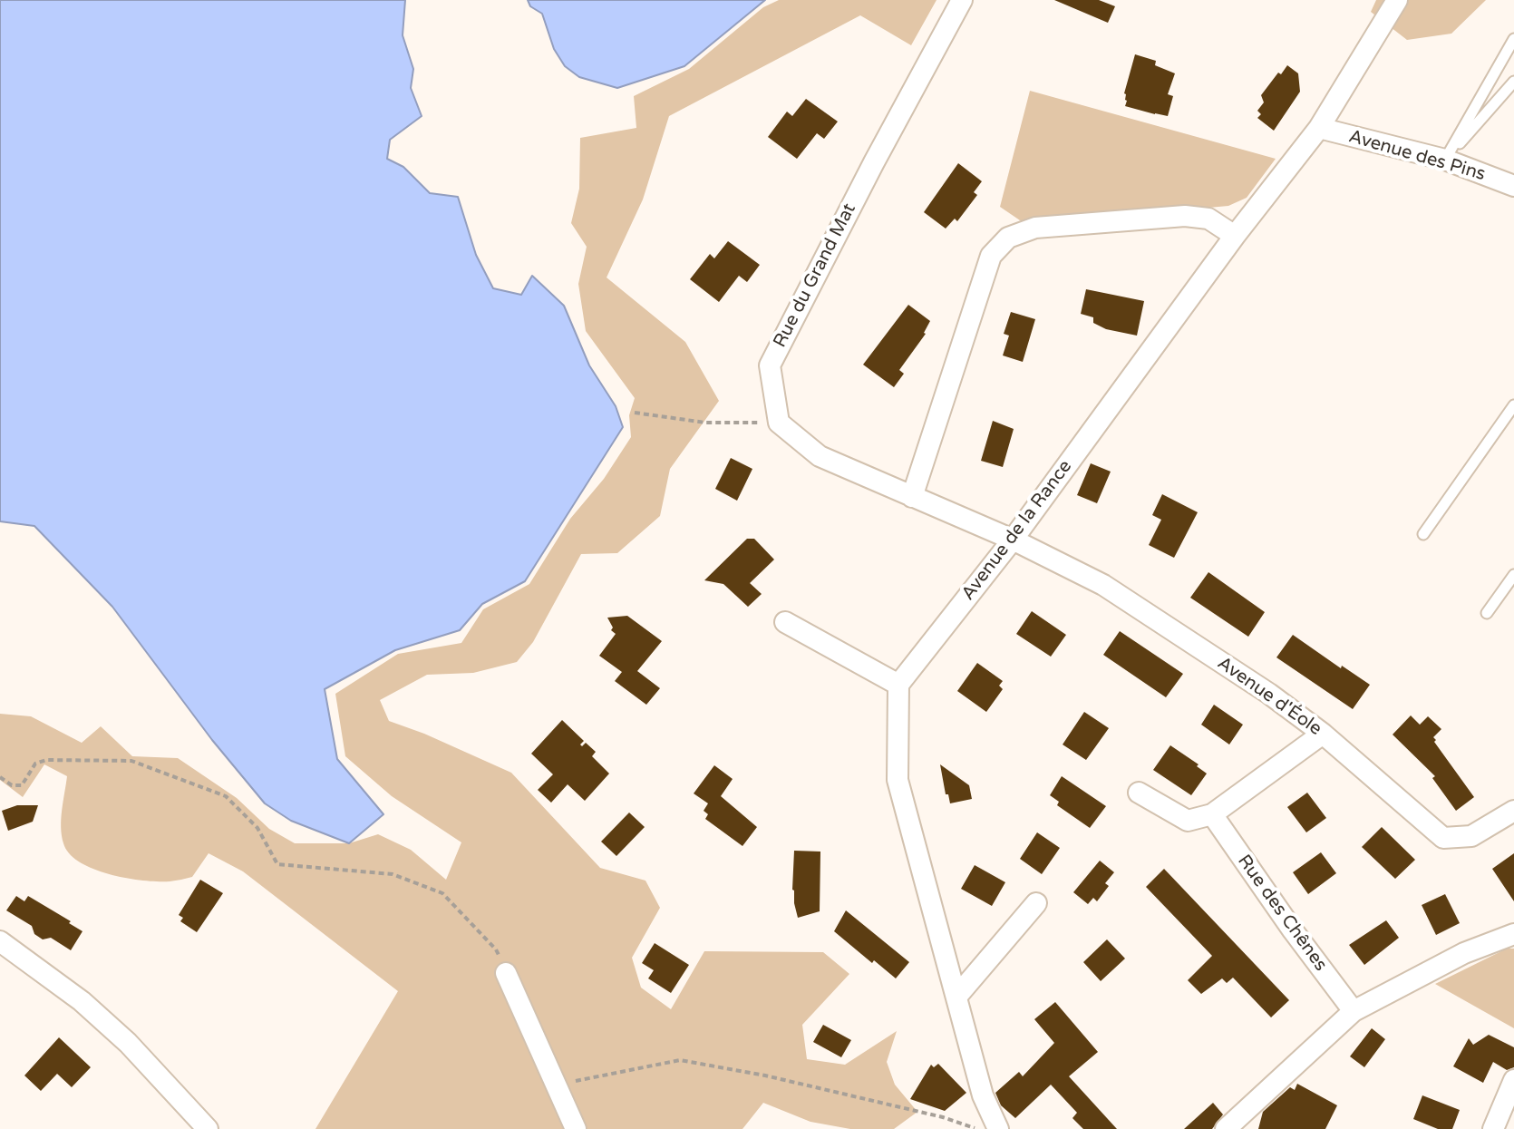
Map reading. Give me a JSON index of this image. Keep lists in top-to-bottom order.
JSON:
{
  "streets": {
    "street": [
      "Avenue des Pins",
      "Rue du Grand Mat",
      "Avenue de la Rance",
      "Avenue d'Éole",
      "Rue des Chênes"
    ]
  },
  "crossings": [
    ["Avenue des Pins", "Avenue de la Rance"],
    ["Avenue de la Rance", "Avenue d'Éole"]
  ]
}
